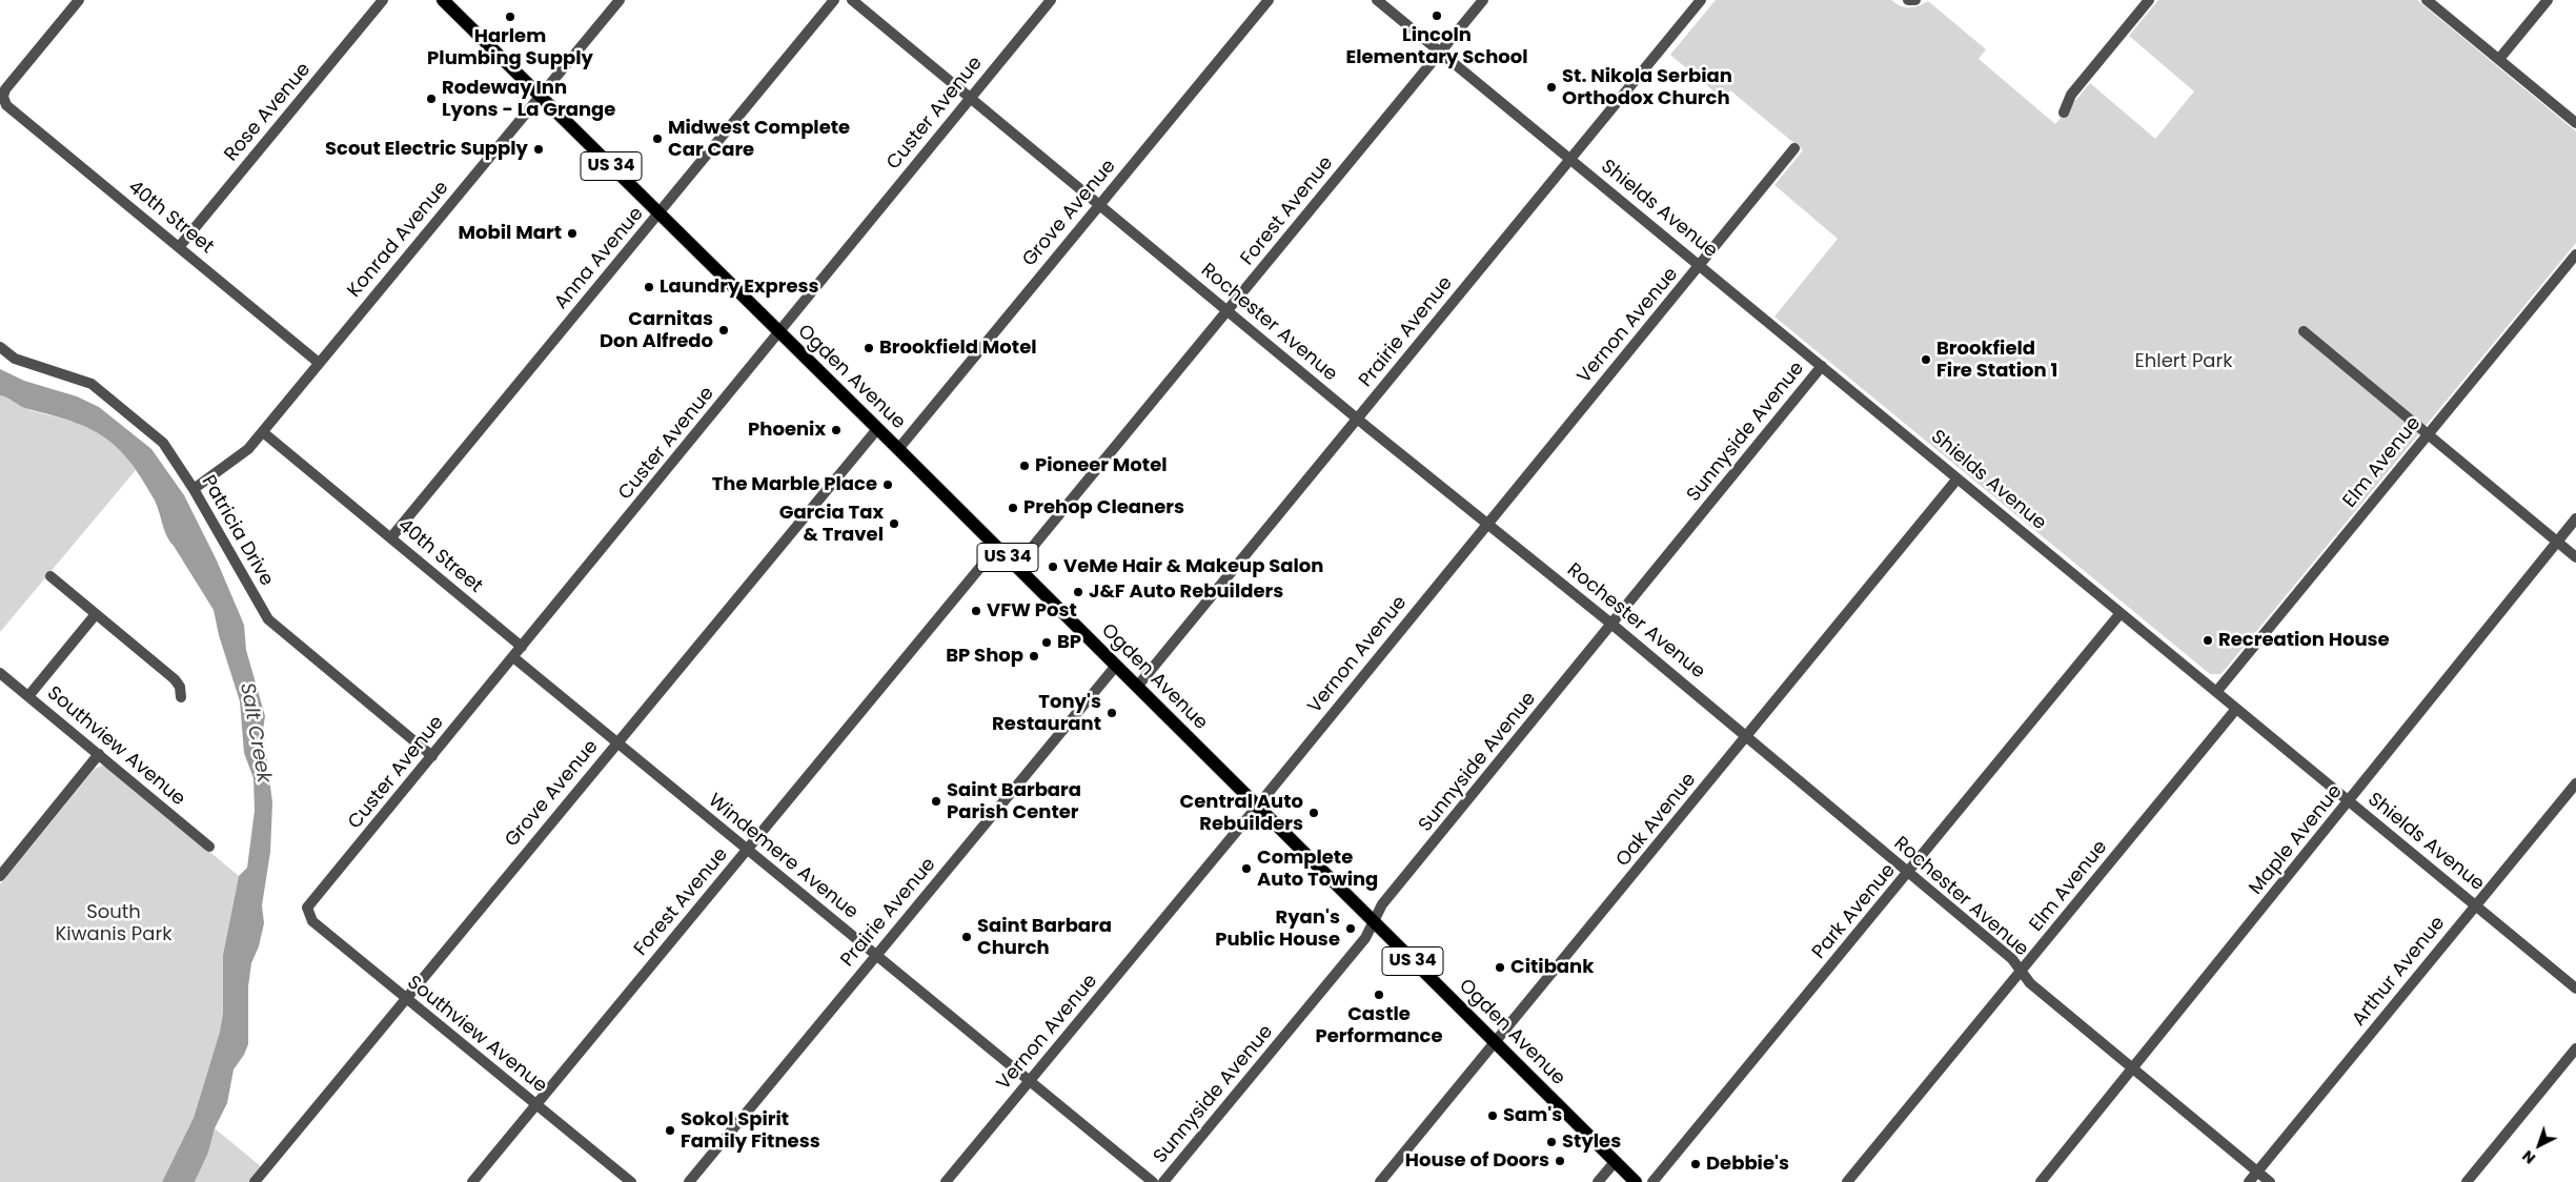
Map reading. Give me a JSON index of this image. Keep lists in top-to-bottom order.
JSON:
{
  "streets": {
    "main road": ["US 34", "Ogden Avenue"],
    "street": [
      "Rose Avenue",
      "Custer Avenue",
      "Shields Avenue",
      "Forest Avenue",
      "Grove Avenue",
      "40th Street",
      "Konrad Avenue",
      "Anna Avenue",
      "Rochester Avenue",
      "Vernon Avenue",
      "Prairie Avenue",
      "Sunnyside Avenue",
      "Elm Avenue",
      "Patricia Drive",
      "Southview Avenue",
      "Oak Avenue",
      "Maple Avenue",
      "Windemere Avenue",
      "Park Avenue",
      "Arthur Avenue"
    ]
  },
  "crossings": [
    ["Rose Avenue", "40th Street"],
    ["Custer Avenue", "40th Street"],
    ["Custer Avenue", "Rochester Avenue"],
    ["Custer Avenue", "Ogden Avenue"],
    ["Custer Avenue", "Patricia Drive"],
    ["Custer Avenue", "Southview Avenue"],
    ["Custer Avenue", "Windemere Avenue"],
    ["Shields Avenue", "Forest Avenue"],
    ["Shields Avenue", "Vernon Avenue"],
    ["Shields Avenue", "Prairie Avenue"],
    ["Shields Avenue", "Sunnyside Avenue"],
    ["Shields Avenue", "Elm Avenue"],
    ["Shields Avenue", "Oak Avenue"],
    ["Shields Avenue", "Maple Avenue"],
    ["Shields Avenue", "Park Avenue"],
    ["Shields Avenue", "Arthur Avenue"],
    ["Forest Avenue", "Rochester Avenue"],
    ["Forest Avenue", "Ogden Avenue"],
    ["Forest Avenue", "Southview Avenue"],
    ["Forest Avenue", "Windemere Avenue"],
    ["Grove Avenue", "Rochester Avenue"],
    ["Grove Avenue", "Ogden Avenue"],
    ["Grove Avenue", "Southview Avenue"],
    ["Grove Avenue", "Windemere Avenue"],
    ["40th Street", "Konrad Avenue"],
    ["40th Street", "Anna Avenue"],
    ["Konrad Avenue", "Ogden Avenue"],
    ["Konrad Avenue", "Patricia Drive"],
    ["Anna Avenue", "Ogden Avenue"],
    ["Rochester Avenue", "Vernon Avenue"],
    ["Rochester Avenue", "Prairie Avenue"],
    ["Rochester Avenue", "Sunnyside Avenue"],
    ["Rochester Avenue", "Elm Avenue"],
    ["Rochester Avenue", "Oak Avenue"],
    ["Rochester Avenue", "Maple Avenue"],
    ["Rochester Avenue", "Park Avenue"],
    ["Rochester Avenue", "Arthur Avenue"],
    ["Vernon Avenue", "Ogden Avenue"],
    ["Vernon Avenue", "Windemere Avenue"],
    ["Prairie Avenue", "Ogden Avenue"],
    ["Prairie Avenue", "Windemere Avenue"],
    ["Ogden Avenue", "Sunnyside Avenue"],
    ["Ogden Avenue", "Oak Avenue"]
  ],
  "water": ["Salt Creek"],
  "parks": ["Ehlert Park", "South Kiwanis Park"],
  "places": [
    "Lincoln Elementary School",
    "Harlem Plumbing Supply",
    "St. Nikola Serbian Orthodox Church",
    "Rodeway Inn Lyons - La Grange",
    "Midwest Complete Car Care",
    "Scout Electric Supply",
    "Mobil Mart",
    "Laundry Express",
    "Carnitas Don Alfredo",
    "Brookfield Motel",
    "Brookfield Fire Station 1",
    "Phoenix",
    "Pioneer Motel",
    "The Marble Place",
    "Prehop Cleaners",
    "Garcia Tax & Travel",
    "VeMe Hair & Makeup Salon",
    "J&F Auto Rebuilders",
    "VFW Post",
    "Recreation House",
    "BP",
    "BP Shop",
    "Tony's Restaurant",
    "Saint Barbara Parish Center",
    "Central Auto Rebuilders",
    "Complete Auto Towing",
    "Ryan's Public House",
    "Saint Barbara Church",
    "Citibank",
    "Castle Performance",
    "Sam's",
    "Sokol Spirit Family Fitness",
    "Styles",
    "House of Doors",
    "Debbie's"
  ],
  "north": "bottom left"
}
